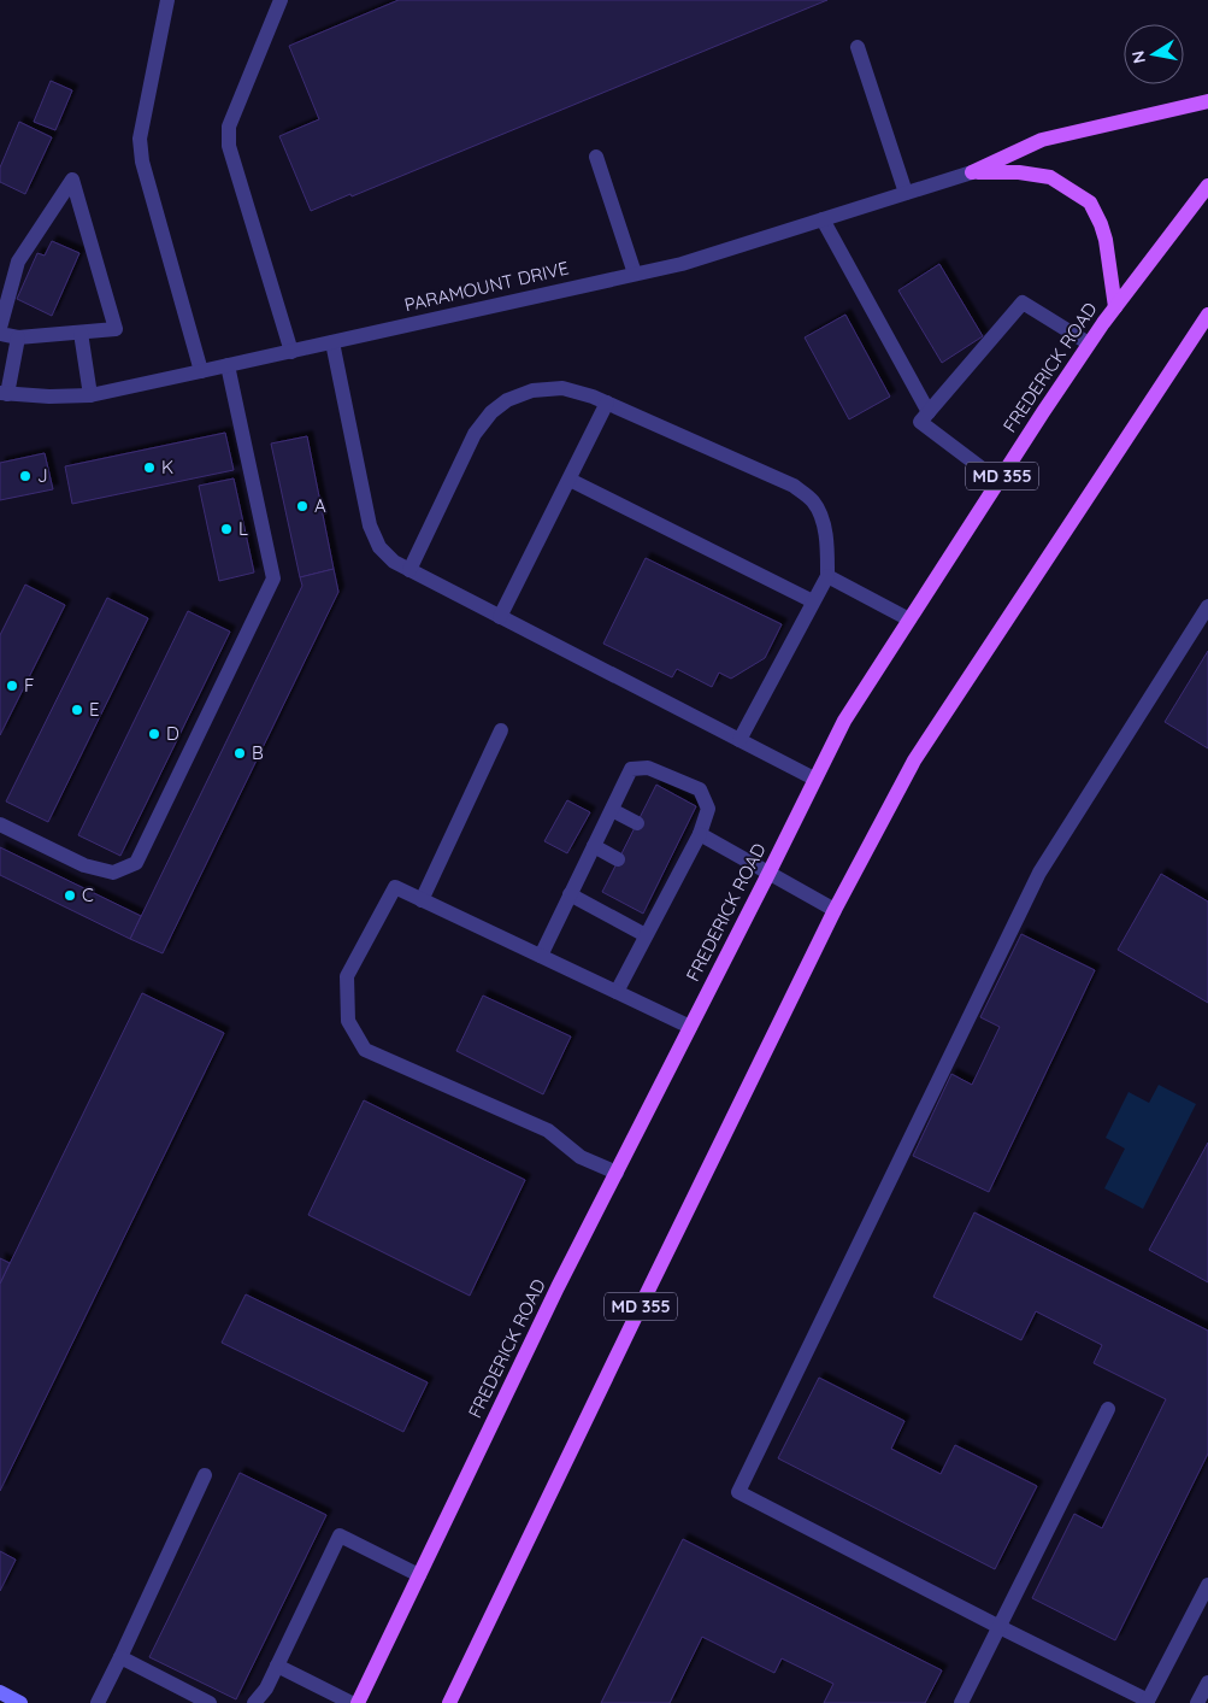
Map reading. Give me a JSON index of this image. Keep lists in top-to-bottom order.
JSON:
{
  "streets": {
    "main road": ["FREDERICK ROAD", "MD 355"],
    "street": ["PARAMOUNT DRIVE"]
  },
  "places": [
    "K",
    "J",
    "A",
    "L",
    "F",
    "E",
    "D",
    "B",
    "C"
  ],
  "north": "left"
}
